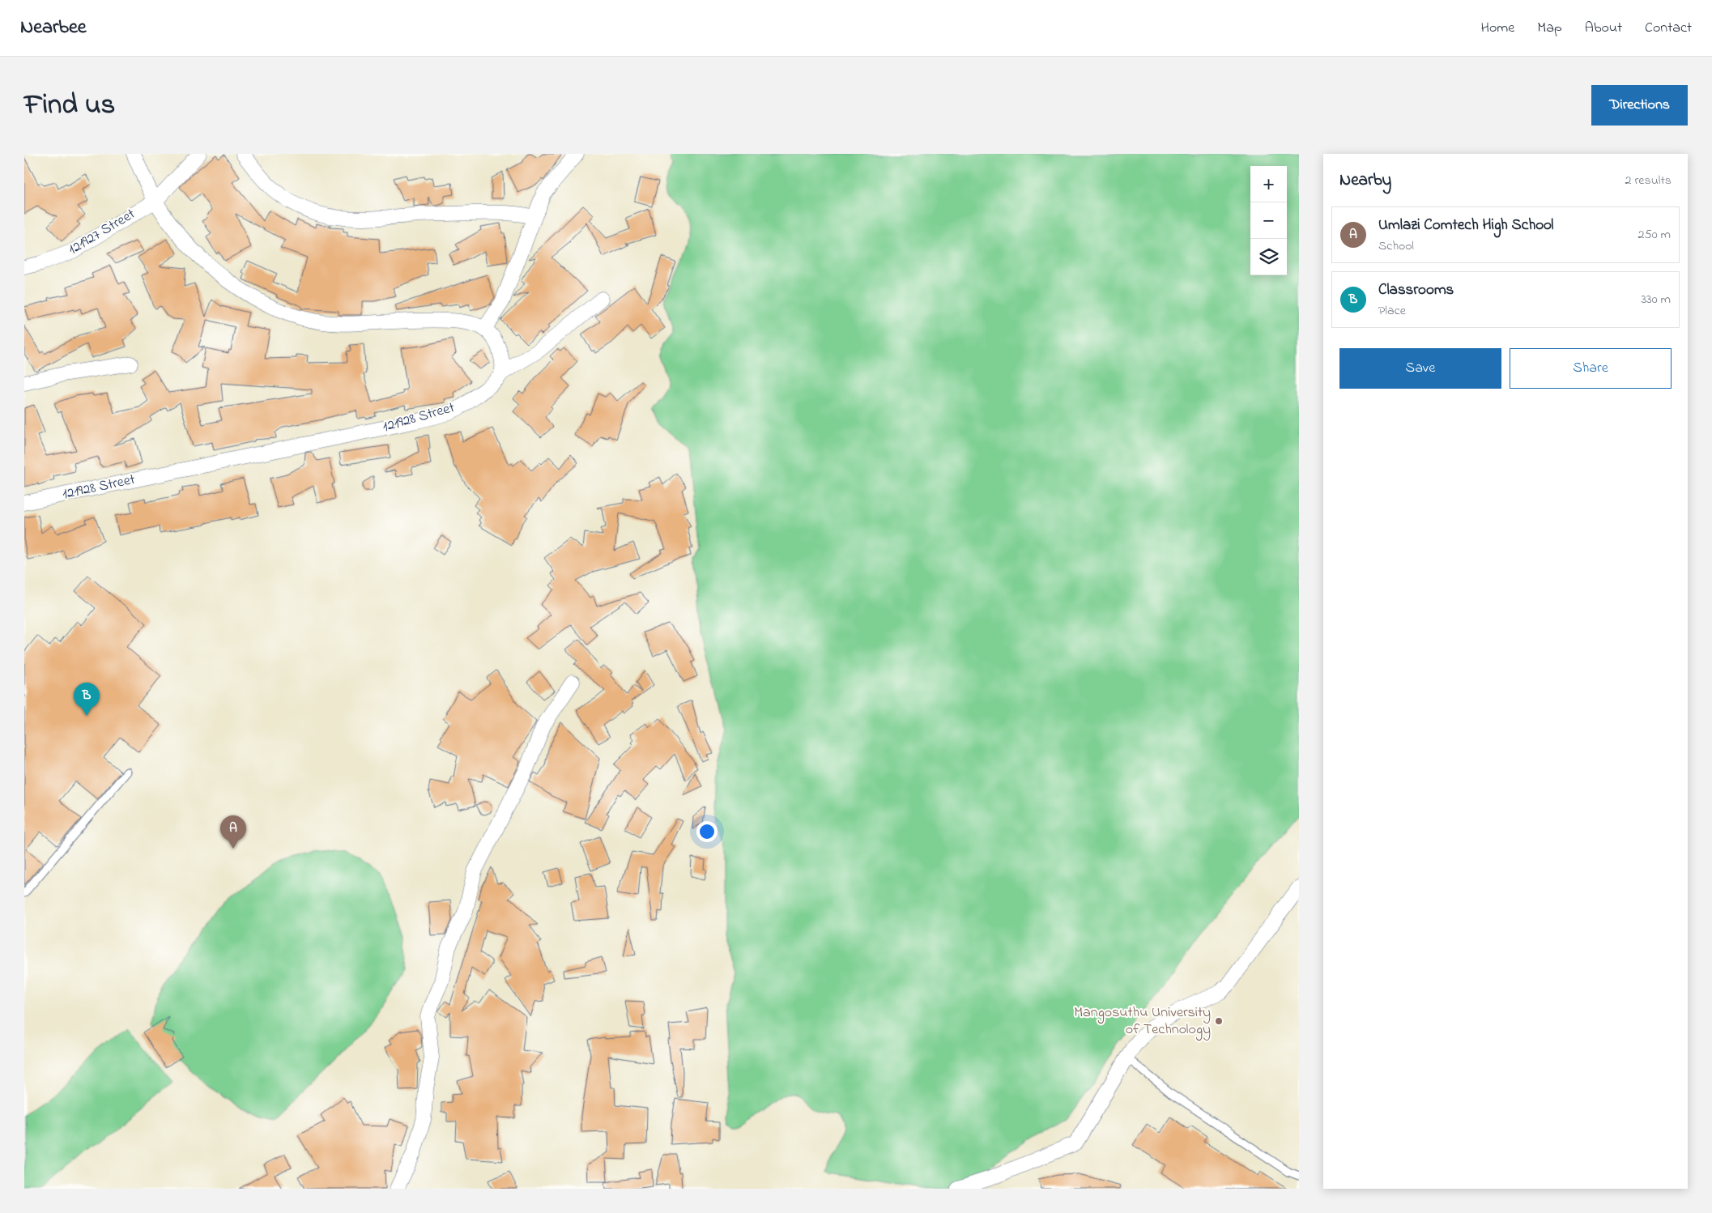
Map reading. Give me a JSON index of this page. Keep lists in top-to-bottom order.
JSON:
{
  "streets": {
    "street": ["121927 Street", "121928 Street"]
  },
  "places": ["Mangosuthu University of Technology"],
  "page": {
    "header": "Nearbee",
    "nav": [
      "Home",
      "Map",
      "About",
      "Contact"
    ],
    "title": "Find us",
    "buttons": [
      "Directions",
      ["Save", "Share"]
    ],
    "heading": ["Nearby", "2 results"],
    "map_buttons": ["+", "−"],
    "list": [
      {
        "mark": "A",
        "name": "Umlazi Comtech High School",
        "note": "School",
        "value": "250 m"
      },
      {
        "mark": "B",
        "name": "Classrooms",
        "note": "Place",
        "value": "330 m"
      }
    ],
    "pins": ["B", "A"]
  }
}
